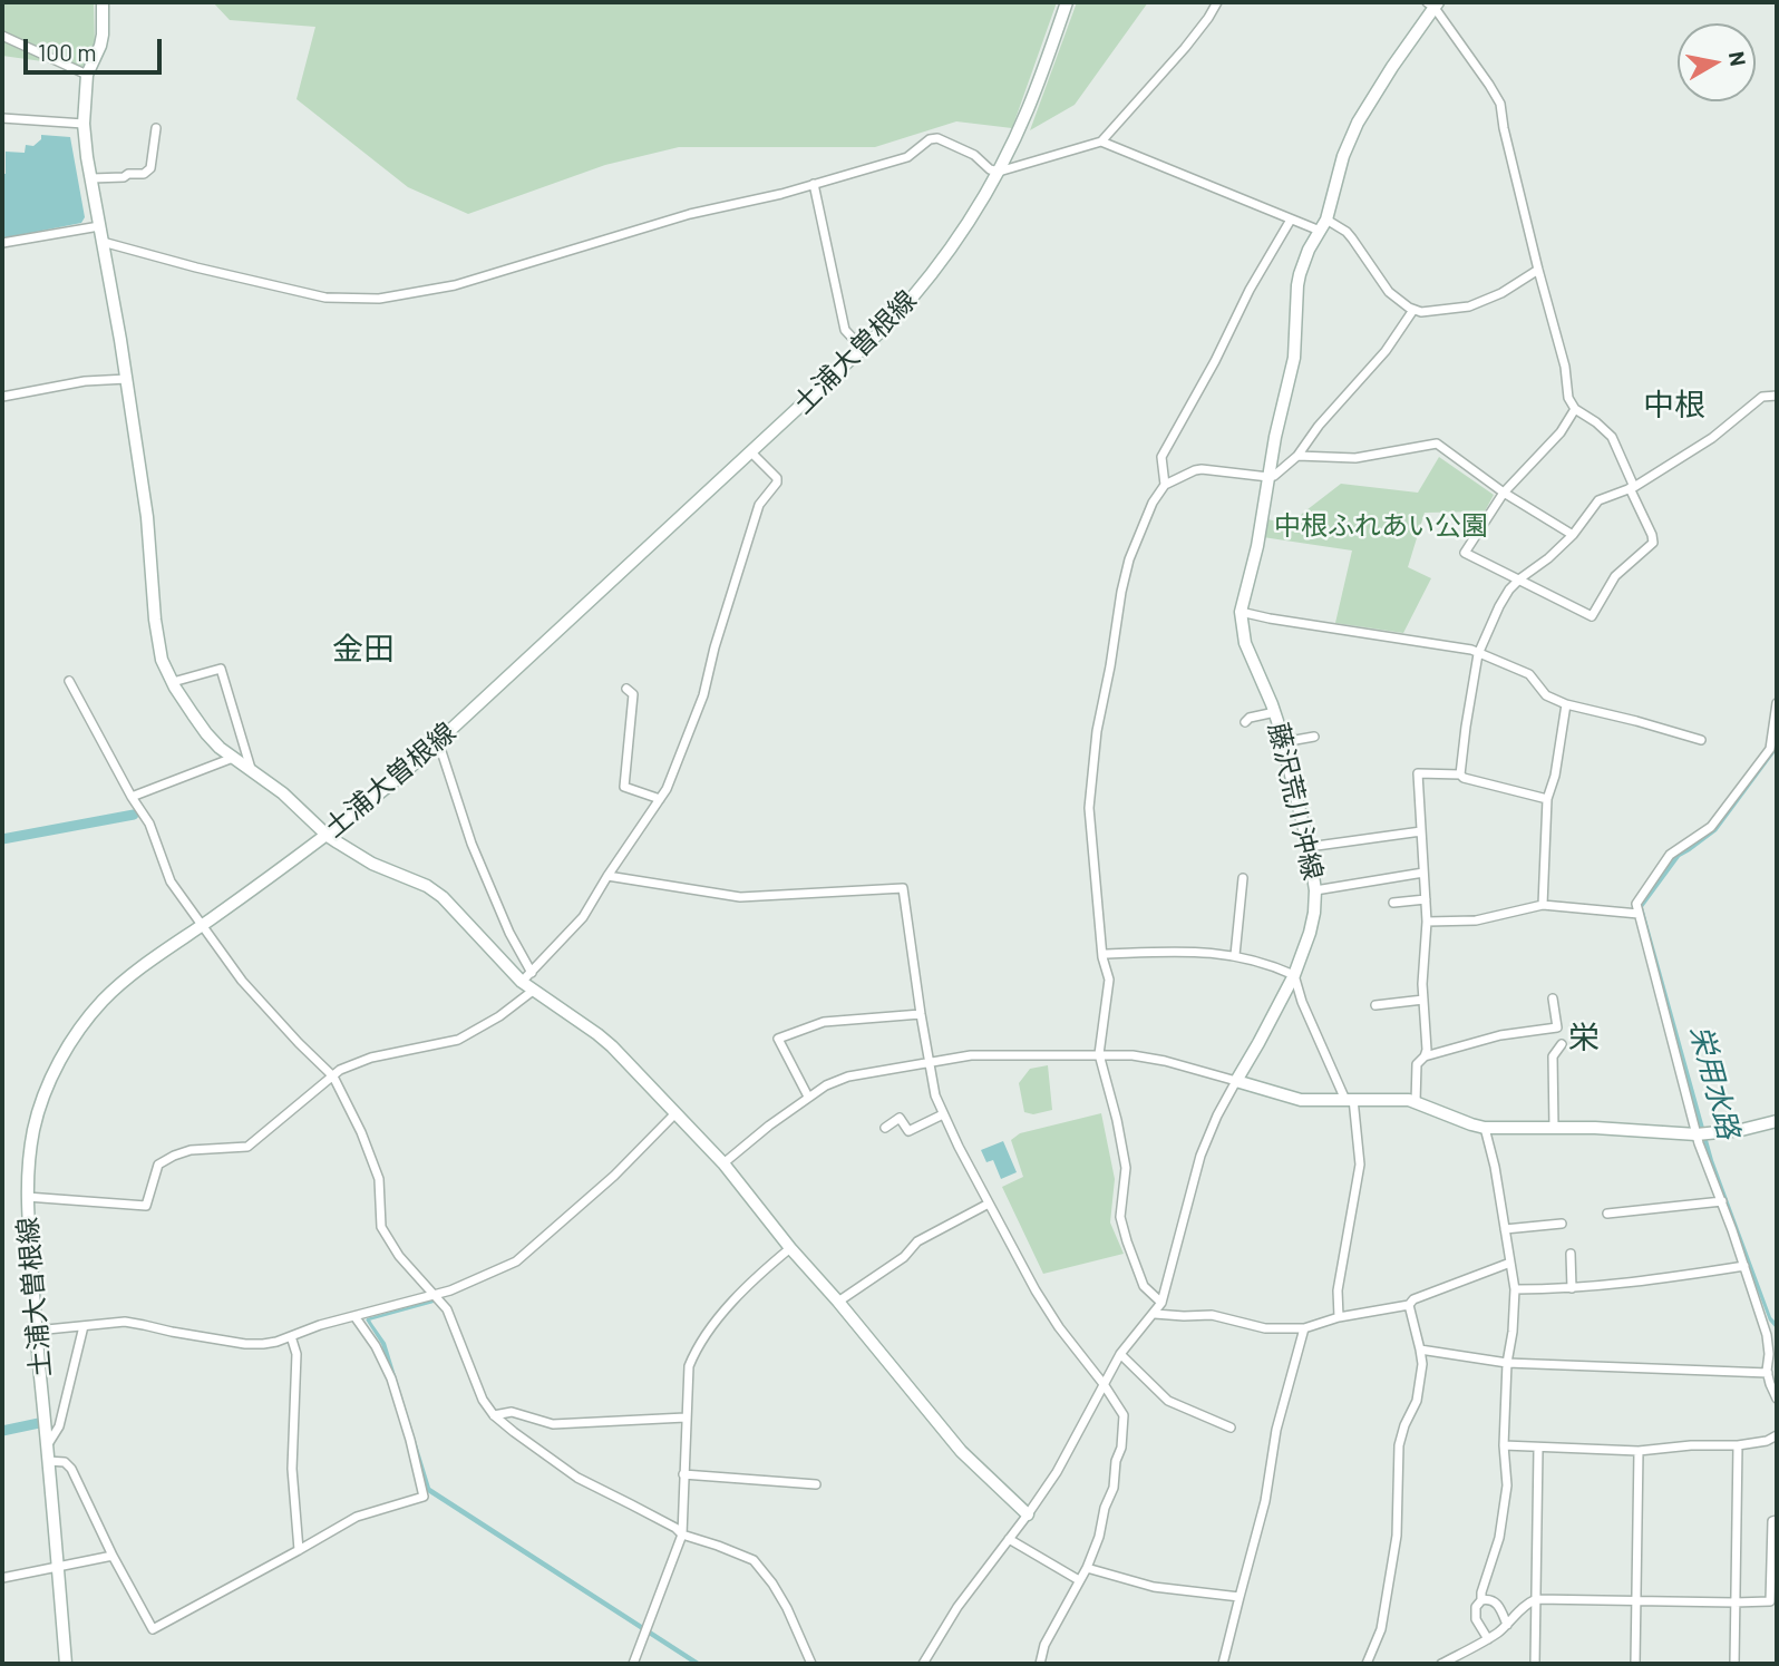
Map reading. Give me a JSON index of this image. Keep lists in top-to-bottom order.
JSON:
{
  "streets": {
    "main road": ["土浦大曽根線", "藤沢荒川沖線"]
  },
  "districts": ["中根", "金田", "栄"],
  "water": ["栄用水路"],
  "parks": ["中根ふれあい公園"],
  "scale_bar": "100 m",
  "north": "right"
}
